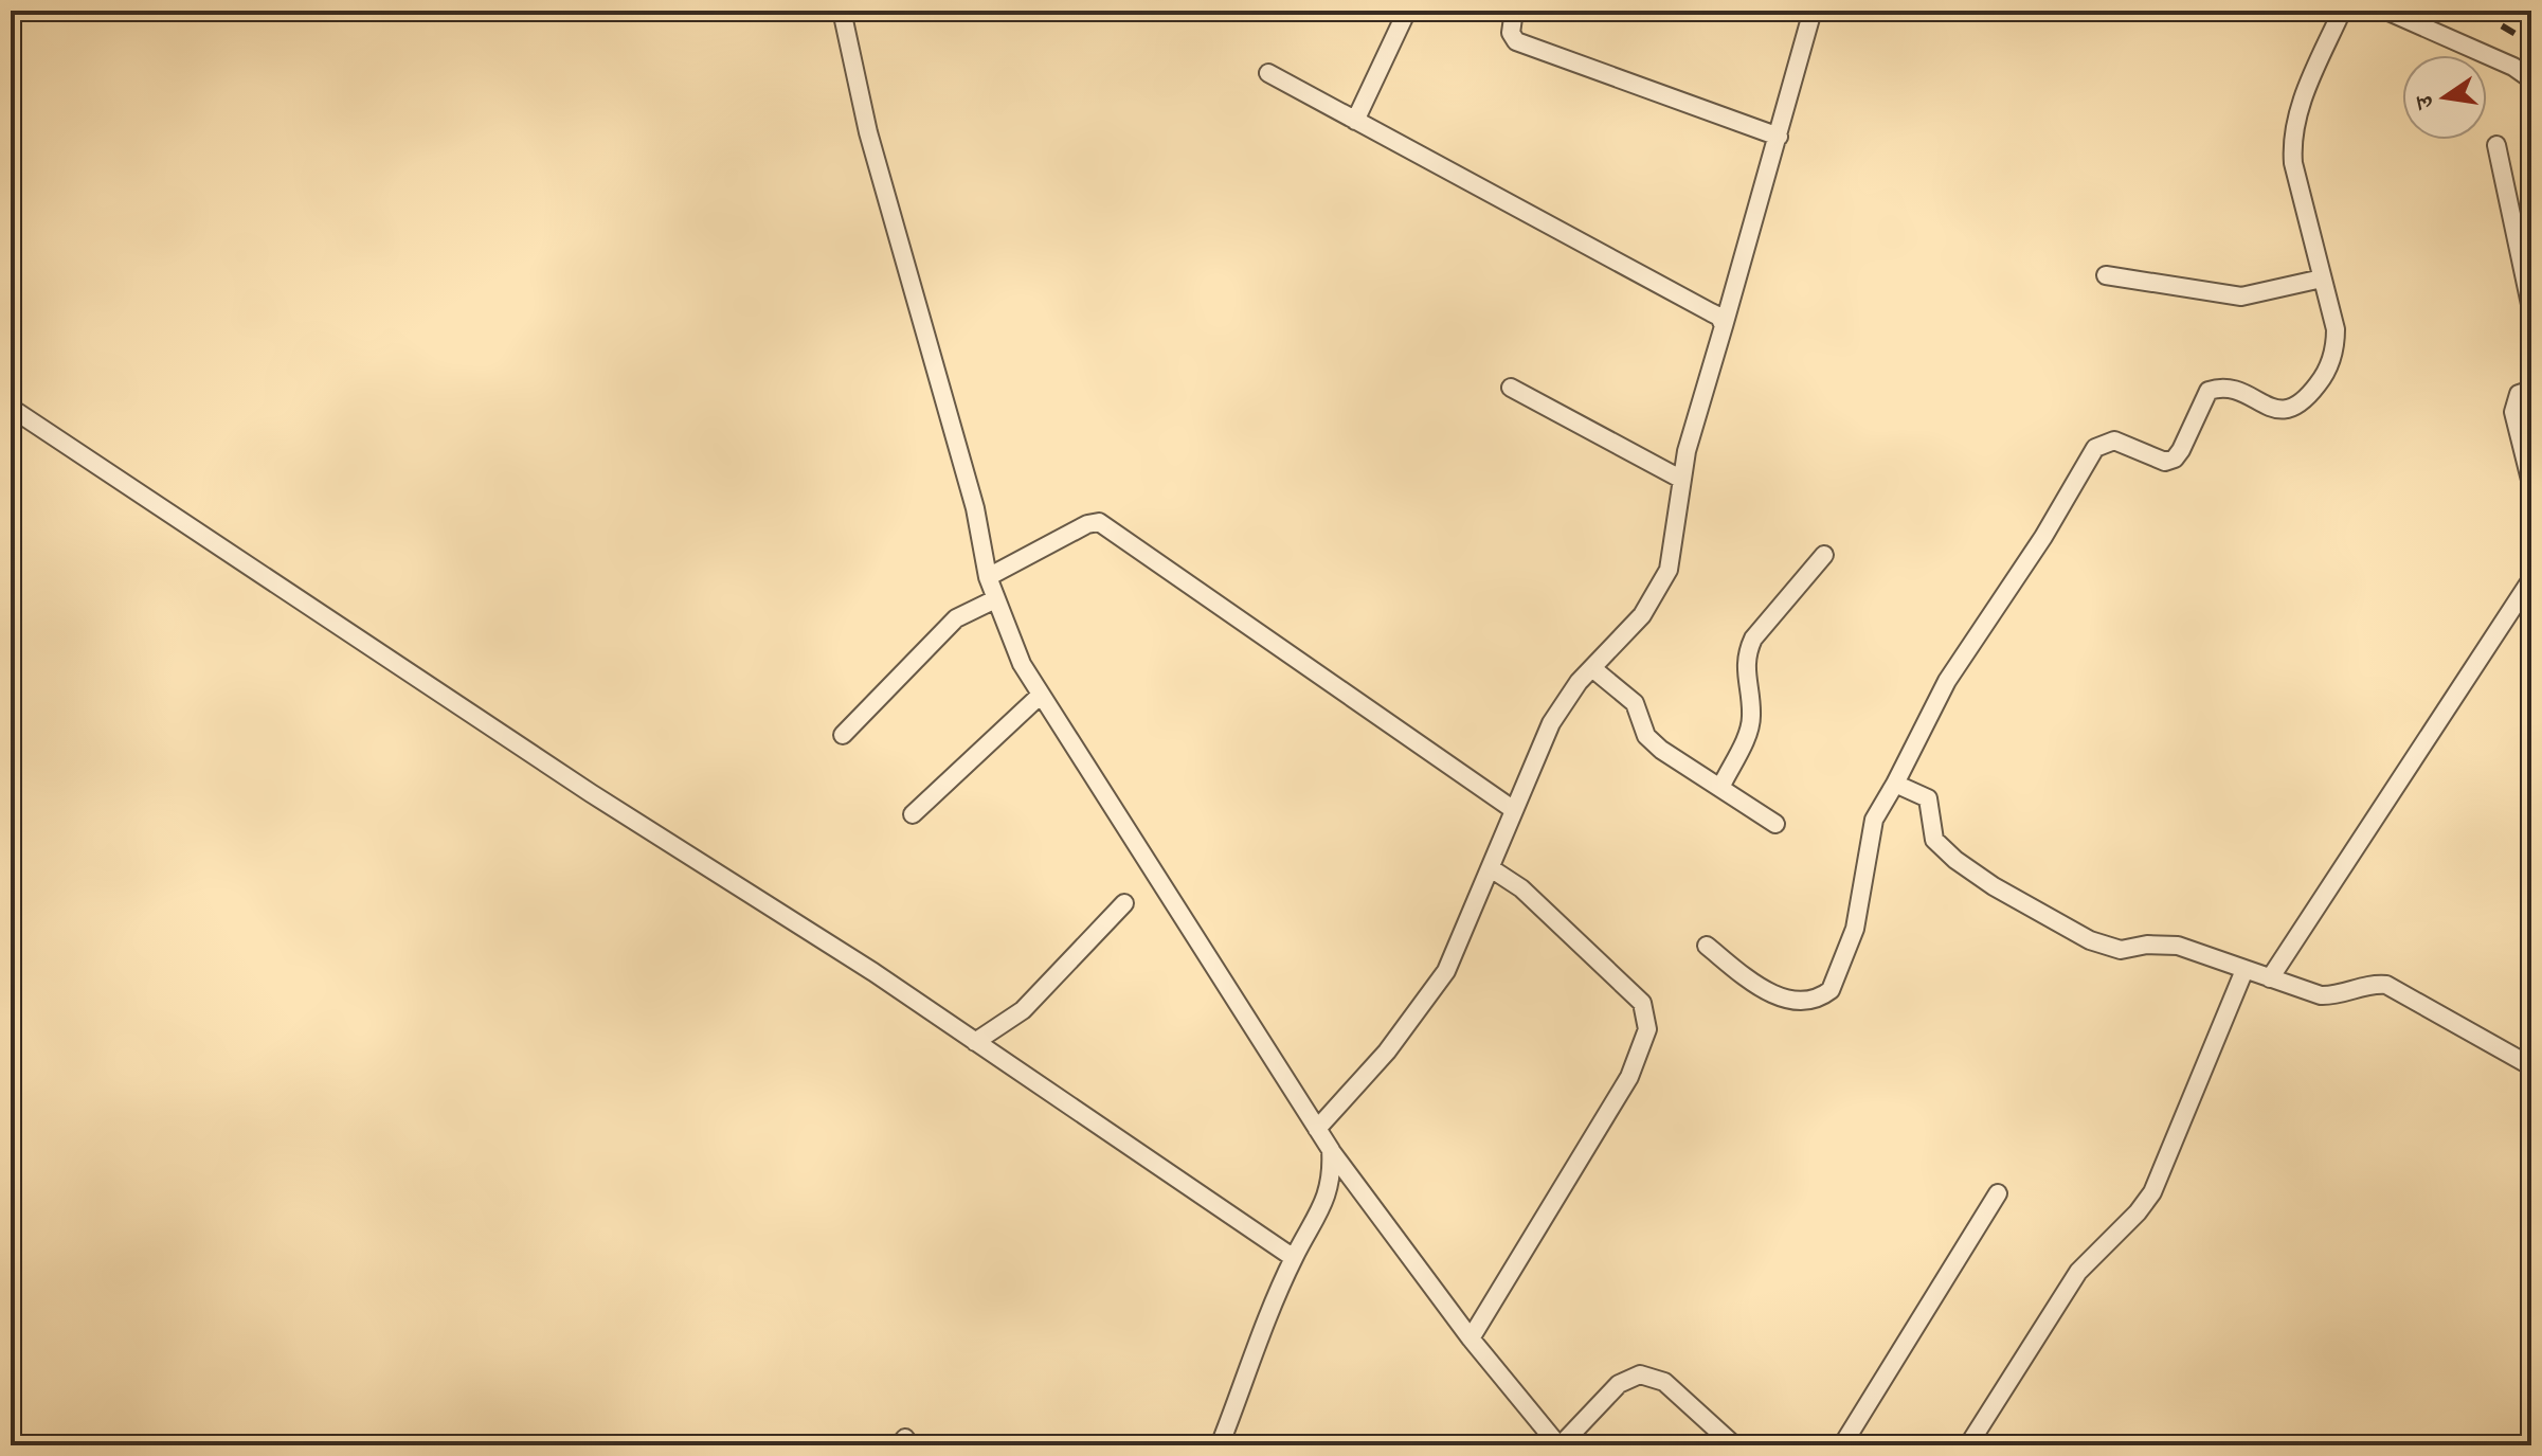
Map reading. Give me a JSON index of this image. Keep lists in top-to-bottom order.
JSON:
{
  "north": "left"
}
